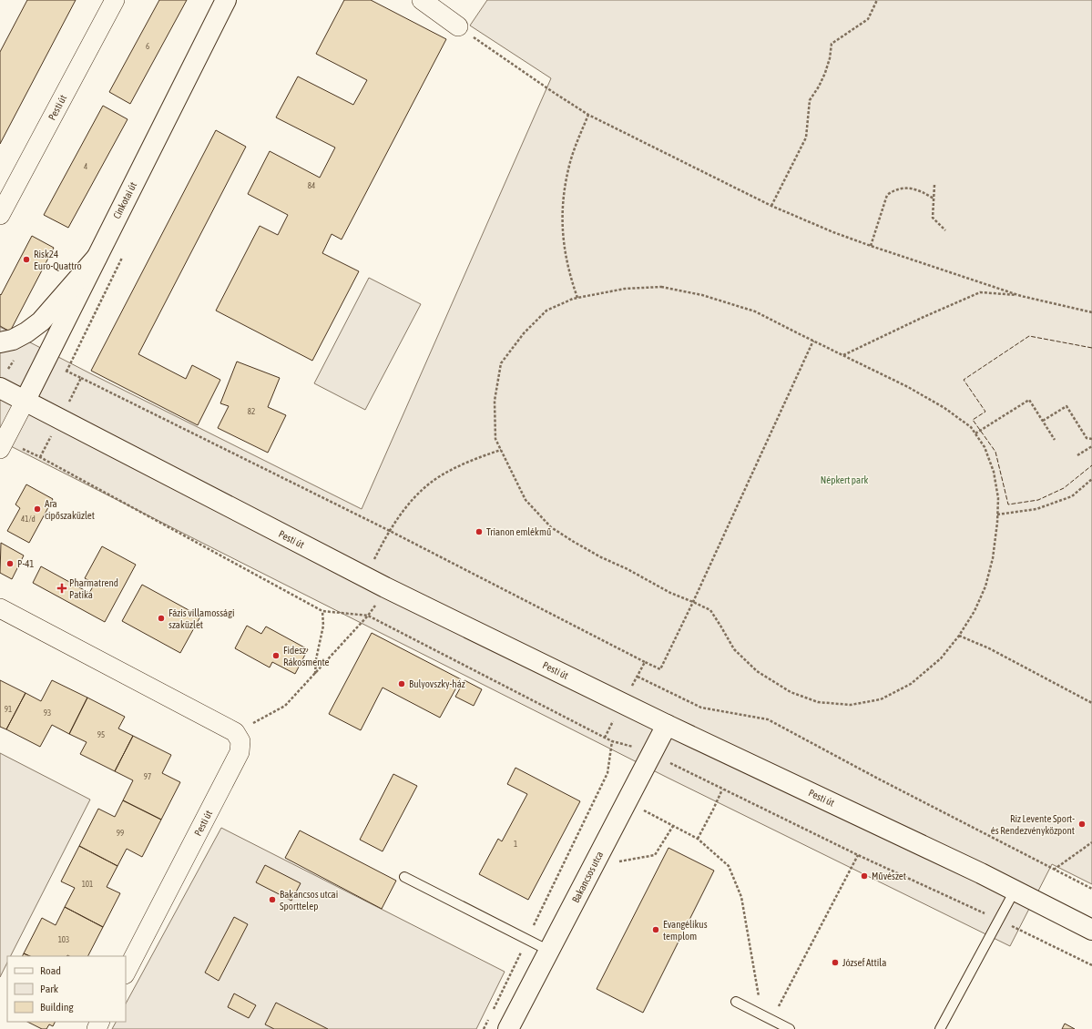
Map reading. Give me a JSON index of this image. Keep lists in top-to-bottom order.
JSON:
{
  "streets": {
    "main road": ["Pesti út", "Cinkotai út", "Bakancsos utca"]
  },
  "crossings": [
    ["Pesti út", "Cinkotai út"],
    ["Pesti út", "Bakancsos utca"]
  ],
  "parks": ["Népkert park"],
  "places": {
    "other": [
      "Risk24 Euro-Quattro",
      "Ara cipőszaküzlet",
      "Trianon emlékmű",
      "P-41",
      "Fázis villamossági szaküzlet",
      "Fidesz Rákosmente",
      "Bulyovszky-ház",
      "Riz Levente Sport- és Rendezvényközpont",
      "Művészet",
      "Bakancsos utcai Sporttelep",
      "Evangélikus templom",
      "József Attila"
    ],
    "health": ["Pharmatrend Patika"]
  },
  "house_numbers": [
    "6",
    "4",
    "84",
    "82",
    "41/d",
    "91",
    "93",
    "95",
    "97",
    "99",
    "1",
    "101",
    "103"
  ],
  "legend": ["Road", "Park", "Building"]
}
